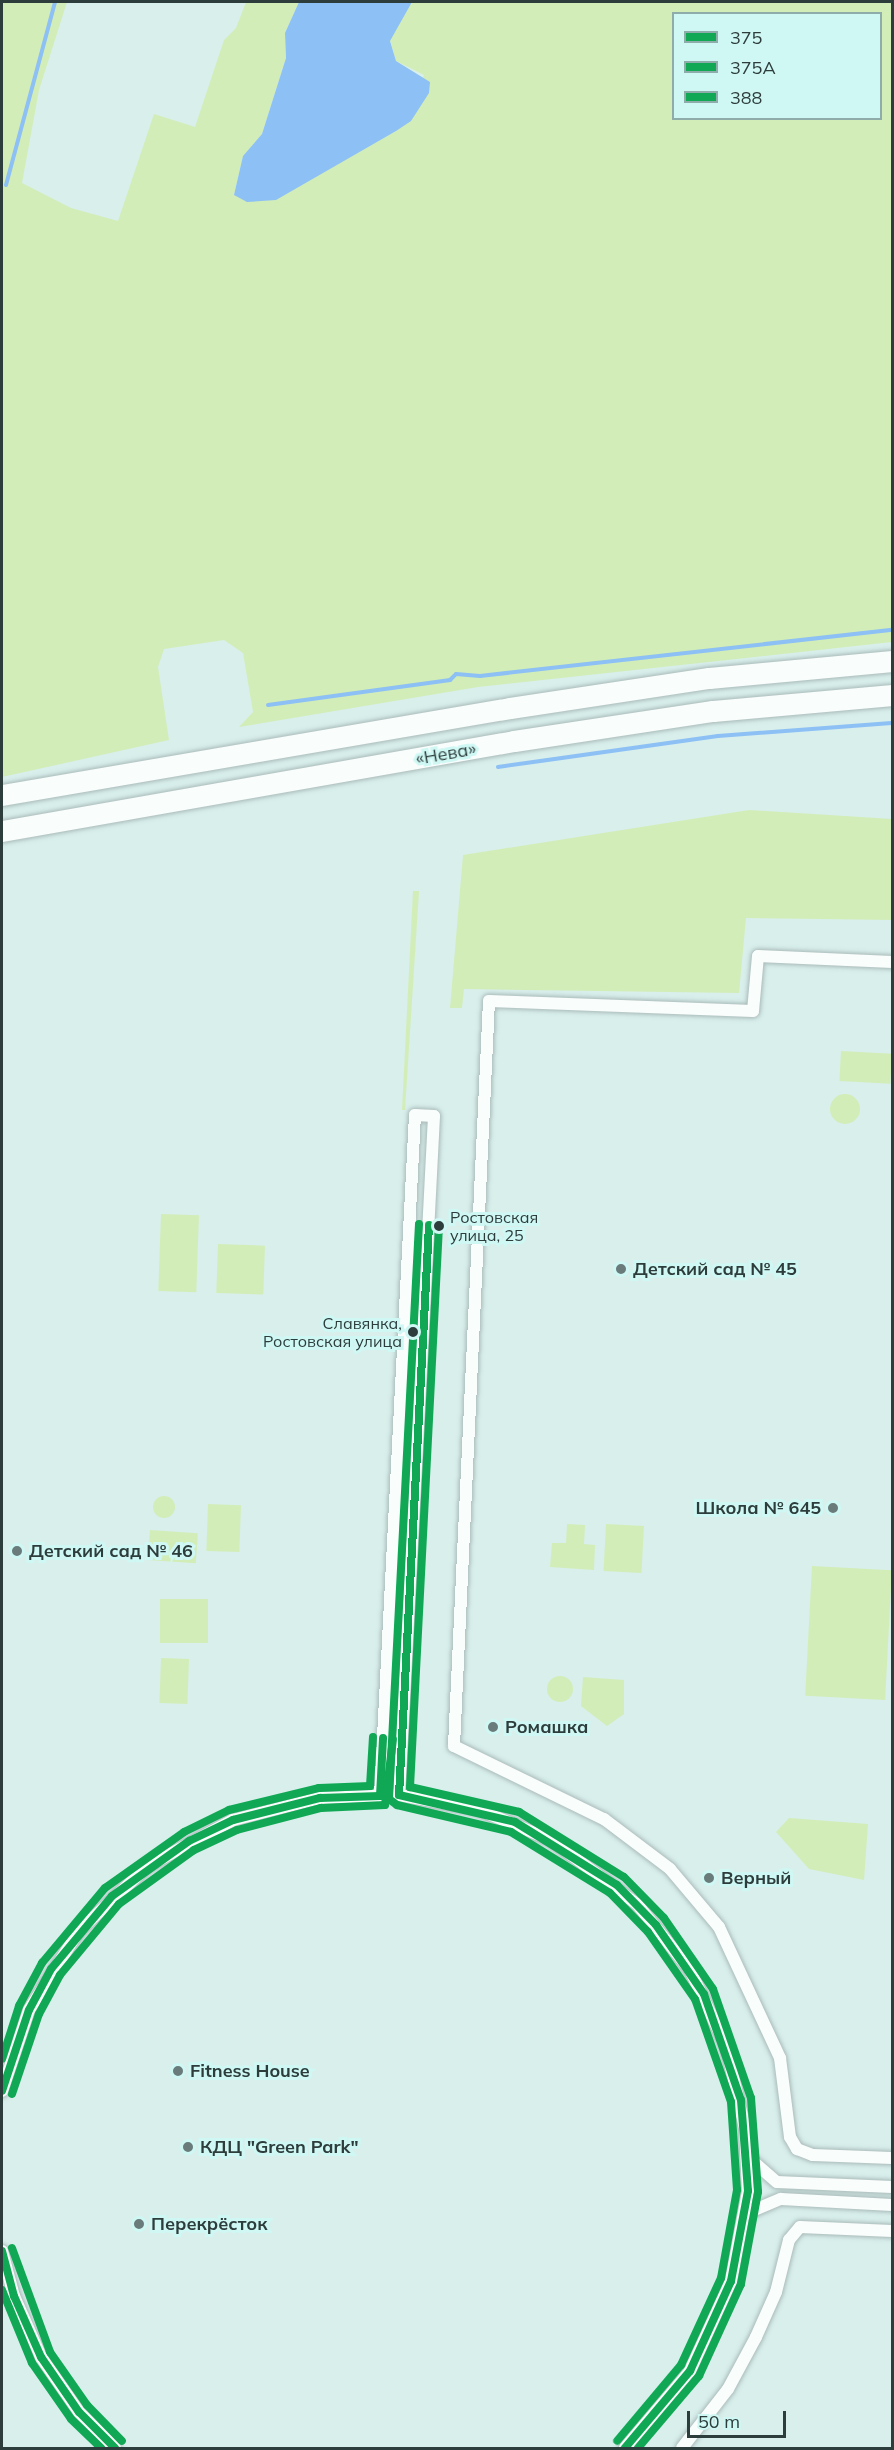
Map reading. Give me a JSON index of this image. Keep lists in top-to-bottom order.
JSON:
{
  "streets": {
    "highway": ["«Нева»"]
  },
  "places": [
    "Ростовская улица, 25",
    "Детский сад № 45",
    "Славянка, Ростовская улица",
    "Школа № 645",
    "Детский сад № 46",
    "Ромашка",
    "Верный",
    "Fitness House",
    "КДЦ \"Green Park\"",
    "Перекрёсток"
  ],
  "lines": ["transit line 375А", "transit line 375", "transit line 388"],
  "legend": ["375", "375А", "388"],
  "scale_bar": "50 m"
}
